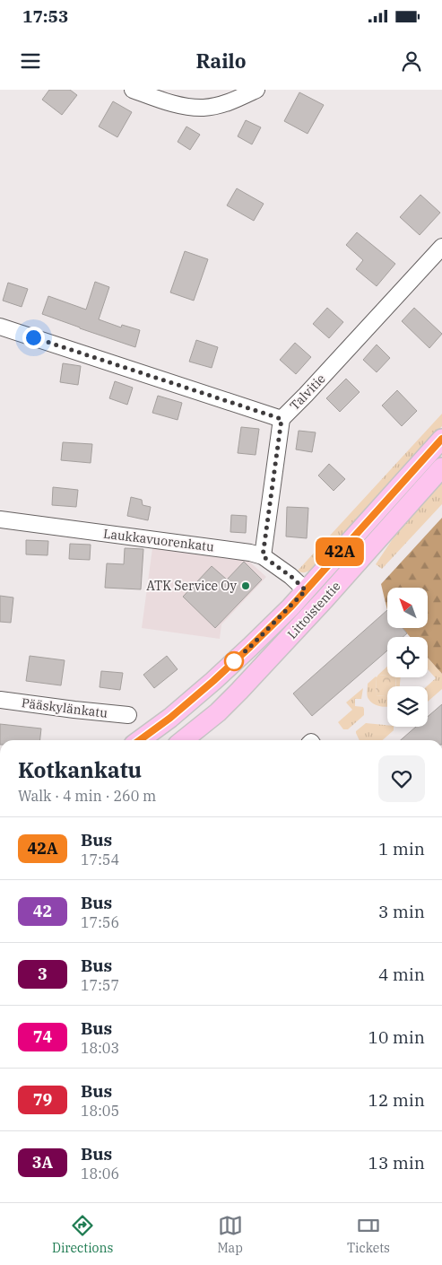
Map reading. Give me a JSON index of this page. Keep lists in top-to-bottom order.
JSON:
{
  "streets": {
    "main road": ["Littoistentie"],
    "street": ["Talvitie", "Laukkavuorenkatu", "Pääskylänkatu"]
  },
  "crossings": [
    ["Laukkavuorenkatu", "Littoistentie"]
  ],
  "places": ["ATK Service Oy"],
  "lines": ["bus line 42A"],
  "north": "top left",
  "page": {
    "status": "17:53",
    "header": "Railo",
    "on_map": "42A",
    "heading": ["Kotkankatu", "Walk · 4 min · 260 m"],
    "list": [
      {
        "mark": "42A",
        "name": "Bus",
        "note": "17:54",
        "value": "1 min"
      },
      {
        "mark": "42",
        "name": "Bus",
        "note": "17:56",
        "value": "3 min"
      },
      {
        "mark": "3",
        "name": "Bus",
        "note": "17:57",
        "value": "4 min"
      },
      {
        "mark": "74",
        "name": "Bus",
        "note": "18:03",
        "value": "10 min"
      },
      {
        "mark": "79",
        "name": "Bus",
        "note": "18:05",
        "value": "12 min"
      },
      {
        "mark": "3A",
        "name": "Bus",
        "note": "18:06",
        "value": "13 min"
      }
    ],
    "tabs": ["Directions", "Map", "Tickets"]
  }
}
